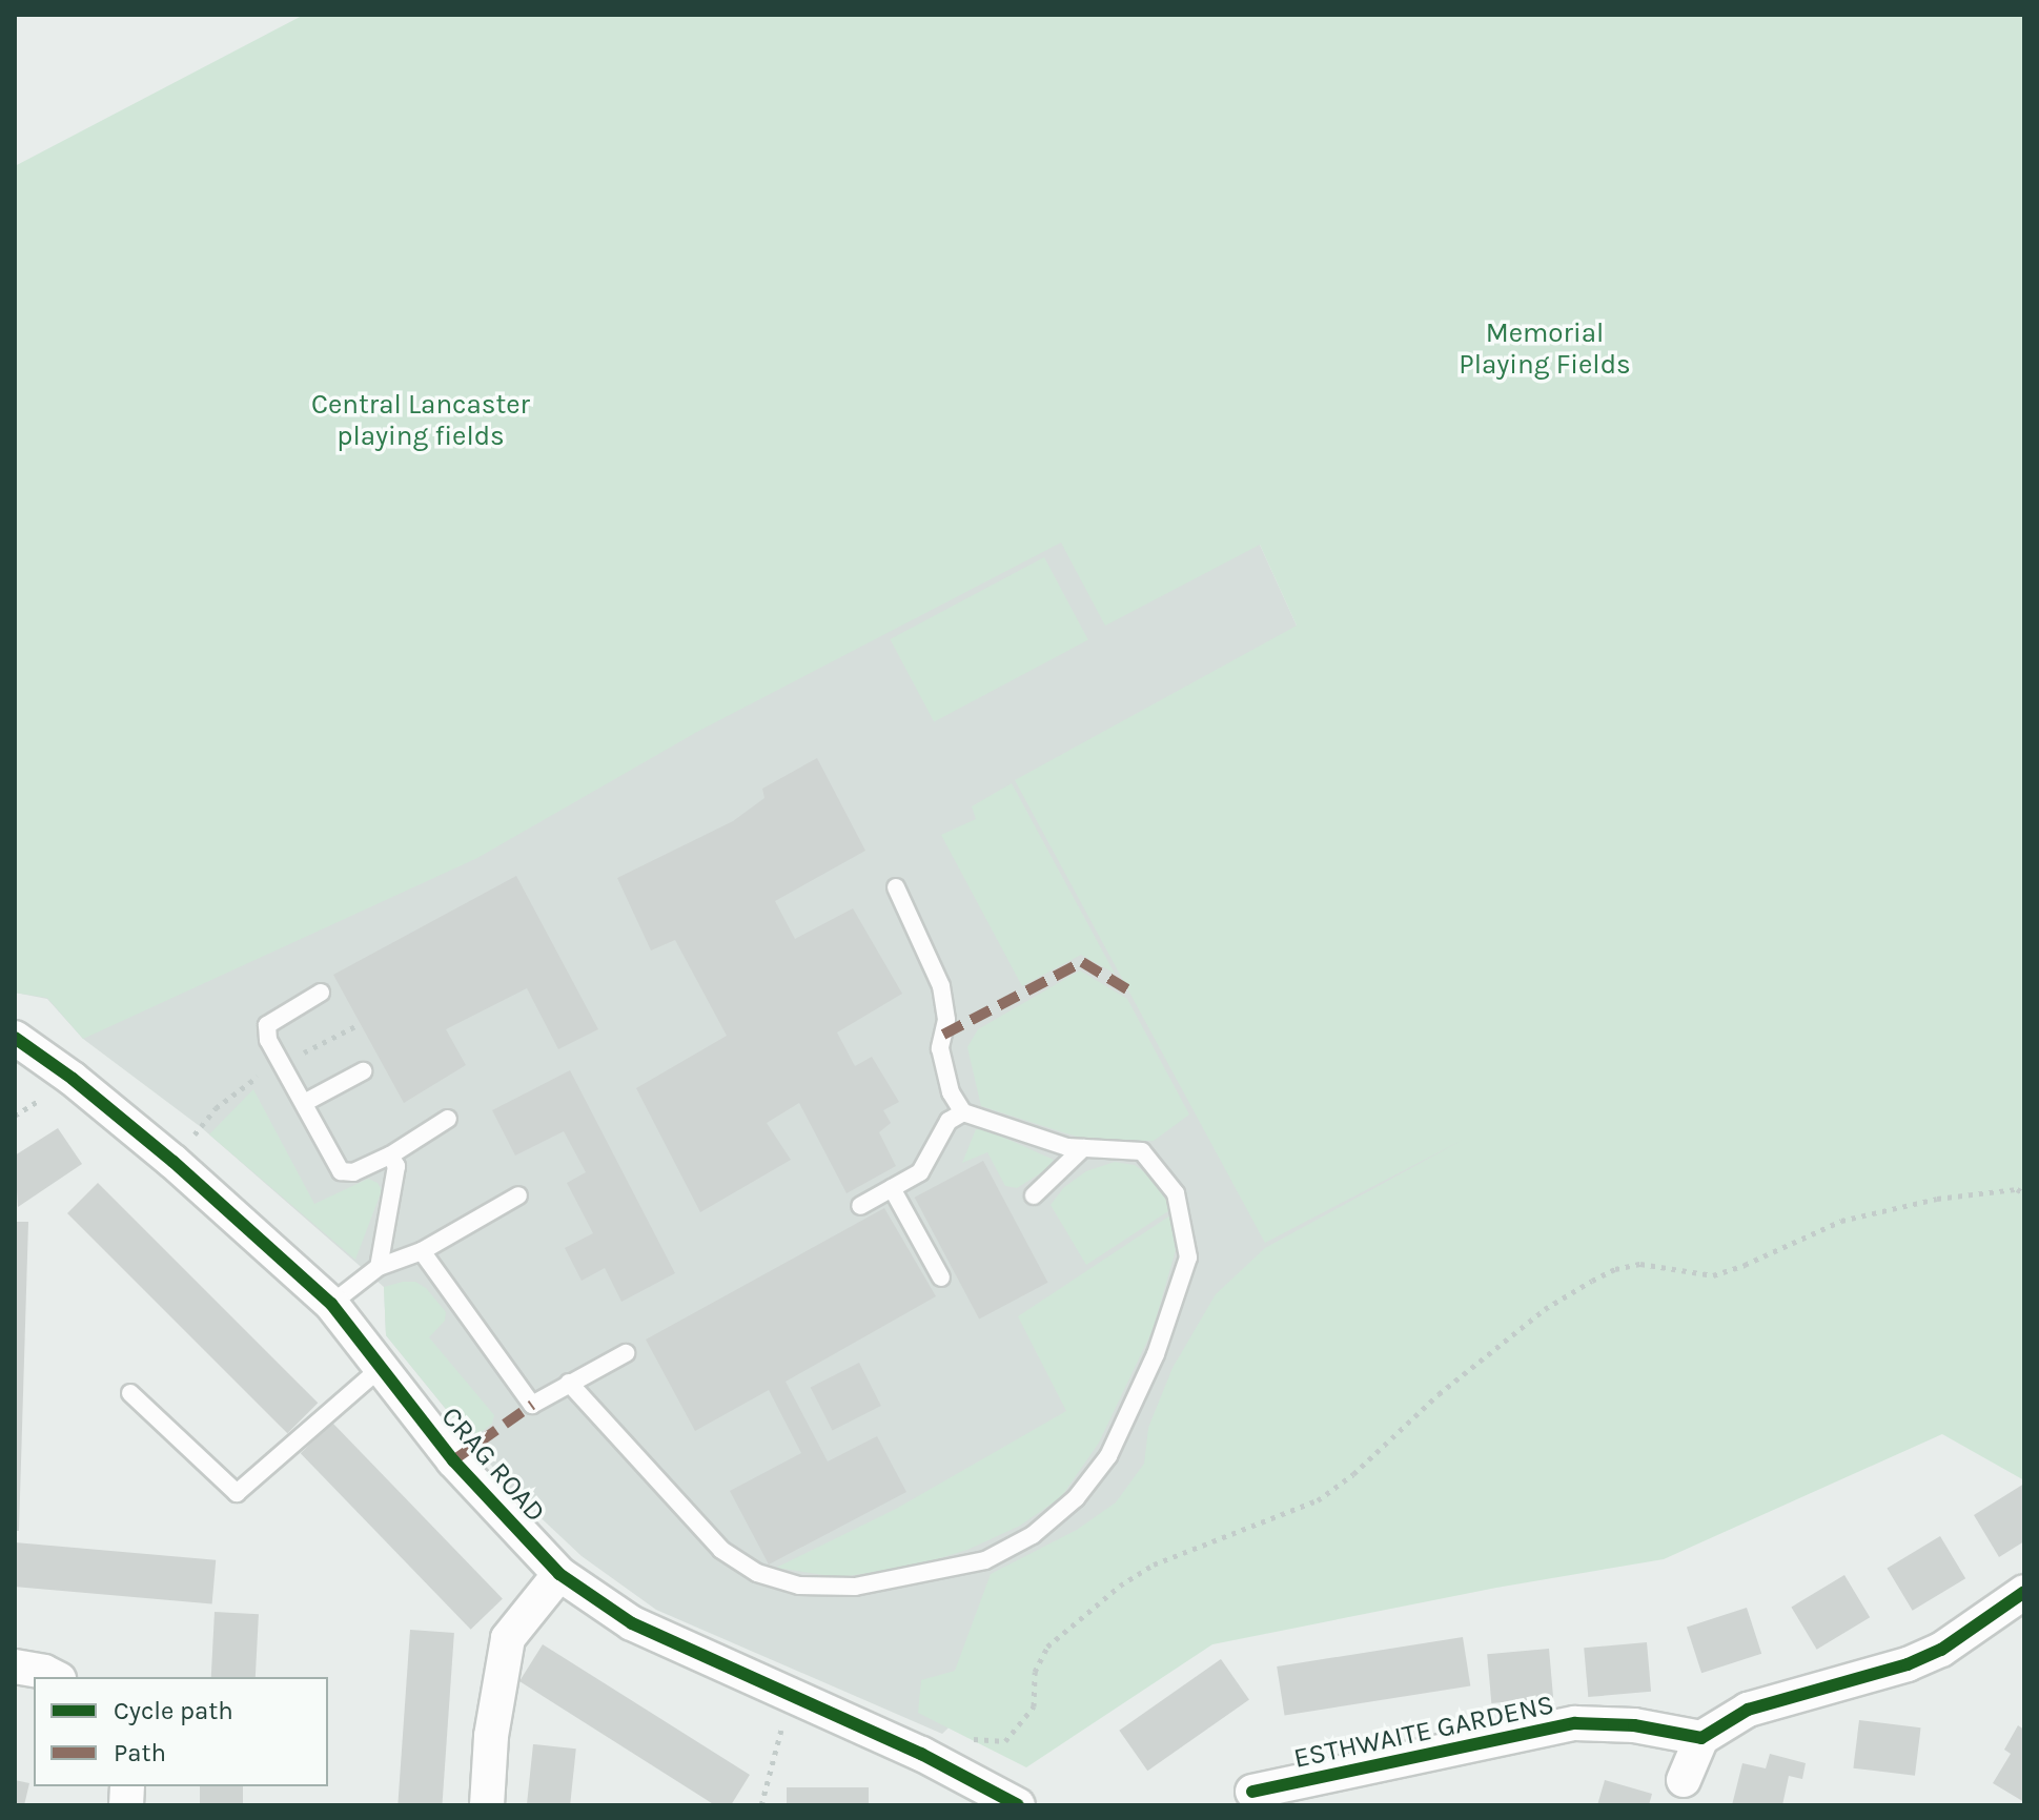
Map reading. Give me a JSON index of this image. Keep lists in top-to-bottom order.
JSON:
{
  "streets": {
    "street": ["CRAG ROAD", "ESTHWAITE GARDENS"]
  },
  "parks": ["Memorial Playing Fields", "Central Lancaster playing fields"],
  "legend": ["Cycle path", "Path"]
}
